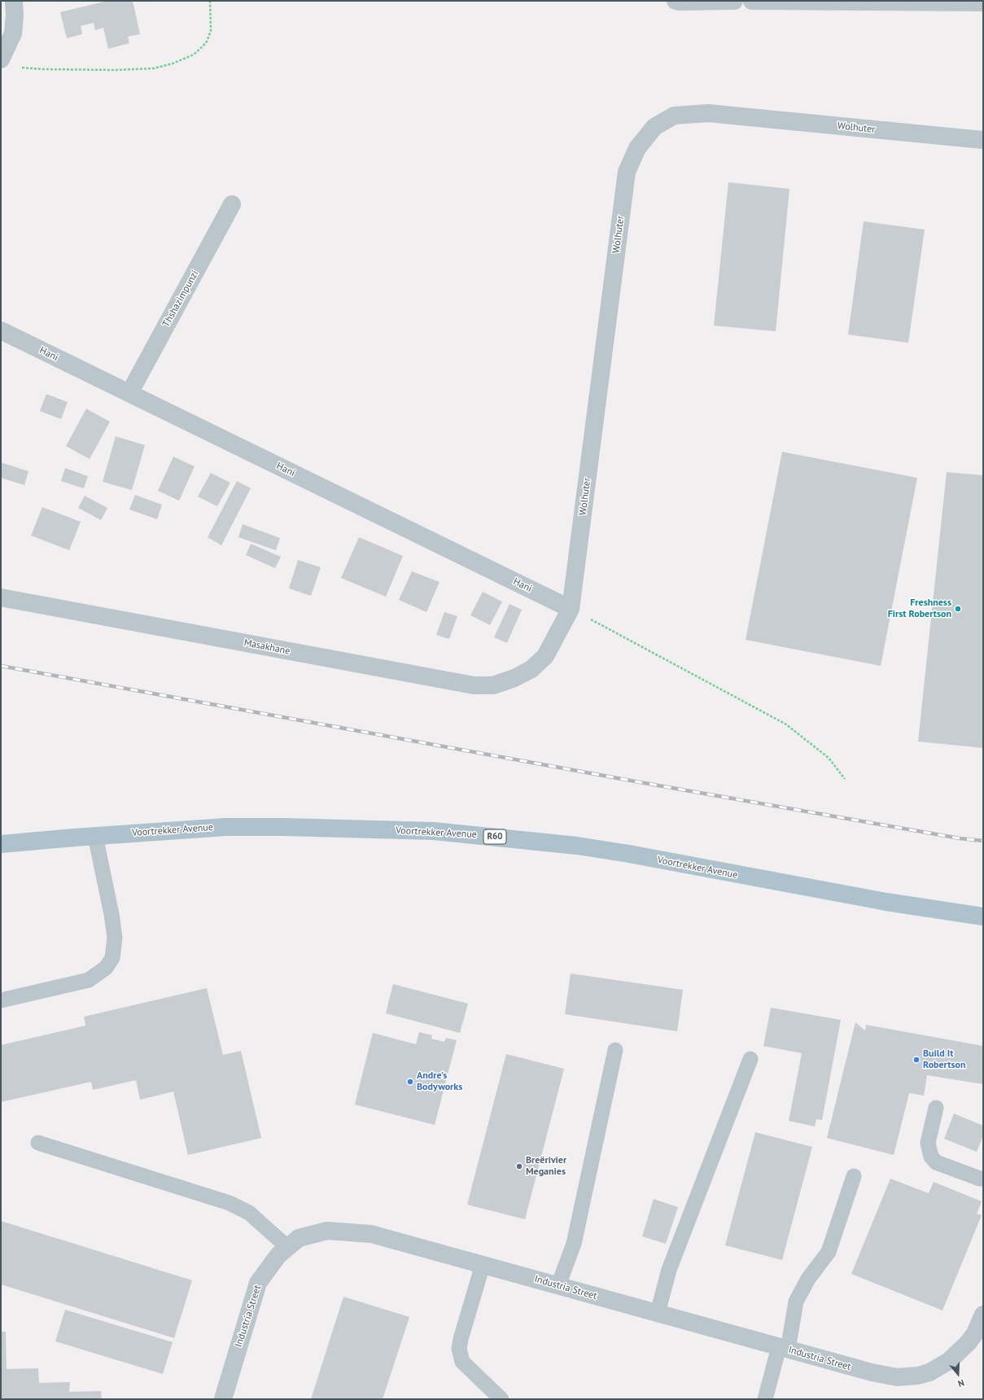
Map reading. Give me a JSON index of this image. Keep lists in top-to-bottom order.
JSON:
{
  "streets": {
    "main road": ["Voortrekker Avenue", "R60"],
    "street": [
      "Wolhuter",
      "Thshazimpunzi",
      "Hani",
      "Masakhane",
      "Industria Street"
    ]
  },
  "crossings": [
    ["Wolhuter", "Hani"],
    ["Wolhuter", "Masakhane"],
    ["Thshazimpunzi", "Hani"]
  ],
  "places": [
    "Freshness First Robertson",
    "Build It Robertson",
    "Andre's Bodyworks",
    "Breërivier Meganies"
  ],
  "north": "bottom"
}
